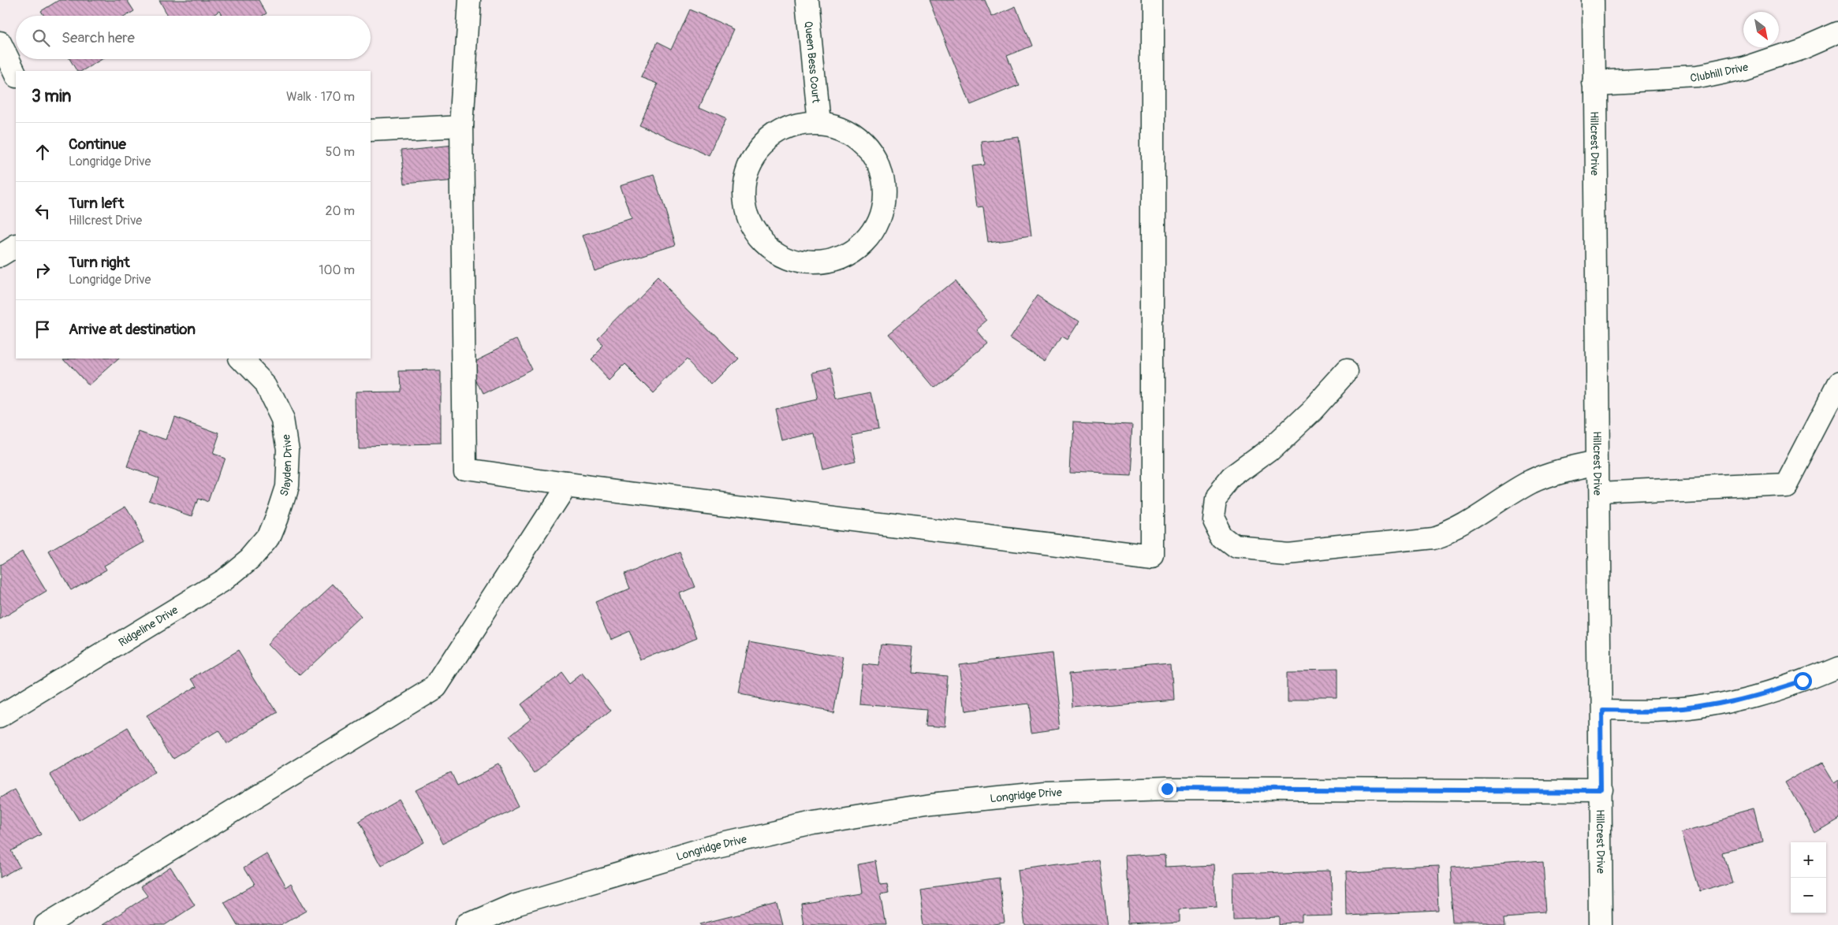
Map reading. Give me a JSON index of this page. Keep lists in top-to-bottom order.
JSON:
{
  "streets": {
    "street": [
      "Queen Bess Court",
      "Clubhill Drive",
      "Hillcrest Drive",
      "Slayden Drive",
      "Ridgeline Drive",
      "Longridge Drive"
    ]
  },
  "crossings": [
    ["Clubhill Drive", "Hillcrest Drive"],
    ["Hillcrest Drive", "Longridge Drive"],
    ["Slayden Drive", "Ridgeline Drive"]
  ],
  "north": "bottom right",
  "page": {
    "search": "Search here",
    "heading": ["3 min", "Walk · 170 m"],
    "list": [
      ["Continue", "Longridge Drive", "50 m"],
      ["Turn left", "Hillcrest Drive", "20 m"],
      ["Turn right", "Longridge Drive", "100 m"],
      "Arrive at destination"
    ],
    "map_buttons": ["+", "−"]
  }
}
